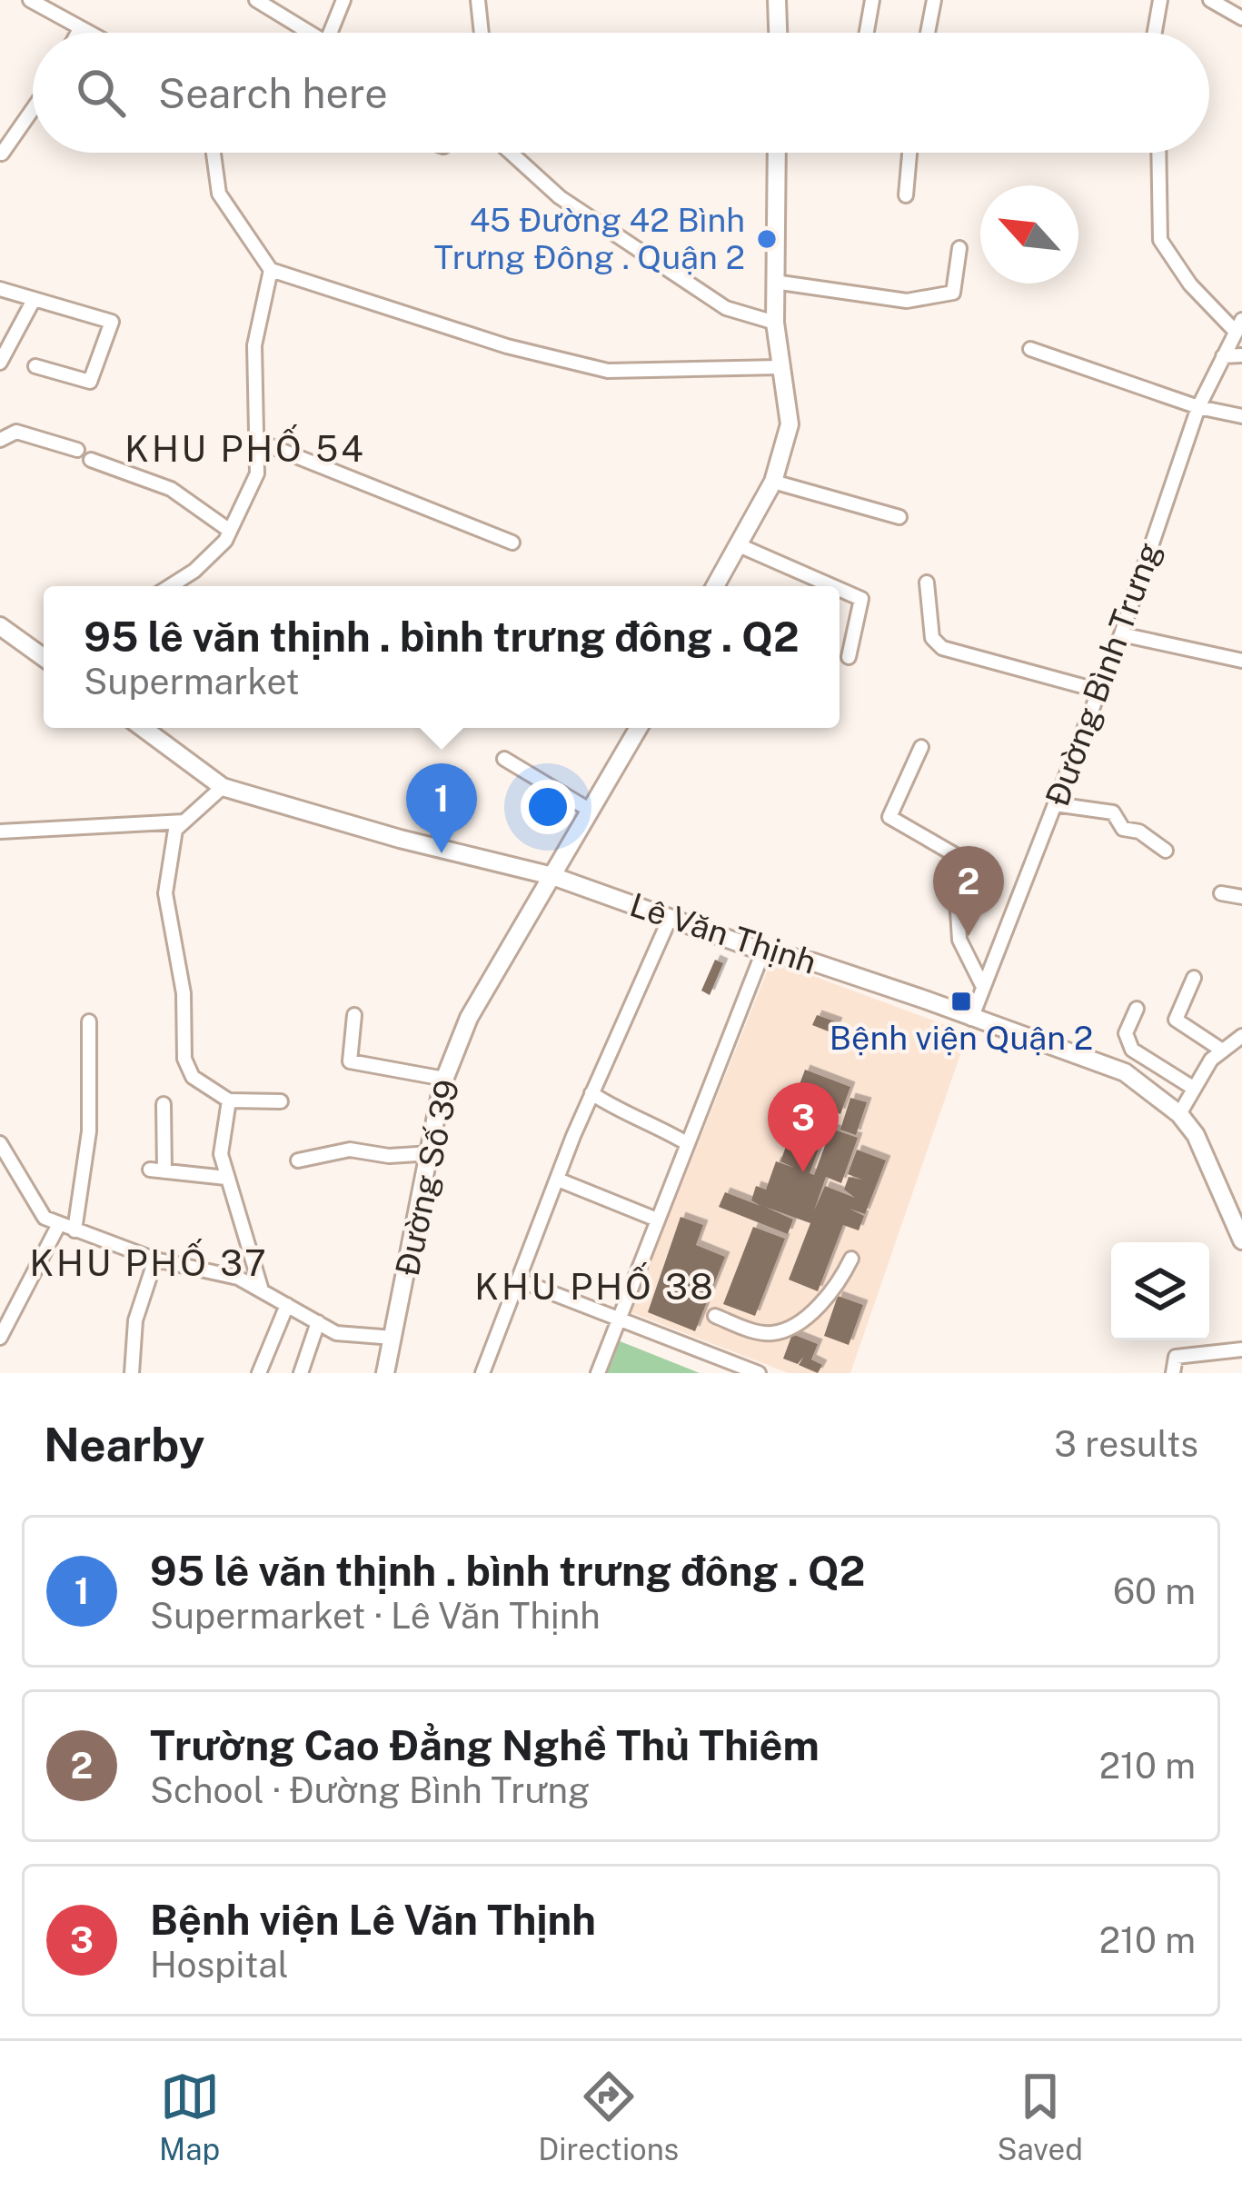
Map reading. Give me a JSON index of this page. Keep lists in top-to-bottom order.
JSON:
{
  "streets": {
    "street": ["Đường Bình Trưng", "Lê Văn Thịnh", "Đường Số 39"]
  },
  "crossings": [
    ["Đường Bình Trưng", "Lê Văn Thịnh"],
    ["Lê Văn Thịnh", "Đường Số 39"]
  ],
  "districts": ["KHU PHỐ 54", "KHU PHỐ 37", "KHU PHỐ 38"],
  "places": {
    "other": ["45 Đường 42 Bình Trưng Đông . Quận 2"],
    "transit": ["Bệnh viện Quận 2"]
  },
  "north": "top left",
  "page": {
    "search": "Search here",
    "popup": ["95 lê văn thịnh . bình trưng đông . Q2", "Supermarket"],
    "pins": ["1", "2", "3"],
    "heading": ["Nearby", "3 results"],
    "list": [
      {
        "mark": "1",
        "name": "95 lê văn thịnh . bình trưng đông . Q2",
        "note": "Supermarket · Lê Văn Thịnh",
        "value": "60 m"
      },
      {
        "mark": "2",
        "name": "Trường Cao Đẳng Nghề Thủ Thiêm",
        "note": "School · Đường Bình Trưng",
        "value": "210 m"
      },
      {
        "mark": "3",
        "name": "Bệnh viện Lê Văn Thịnh",
        "note": "Hospital",
        "value": "210 m"
      }
    ],
    "nav": ["Map", "Directions", "Saved"]
  }
}
